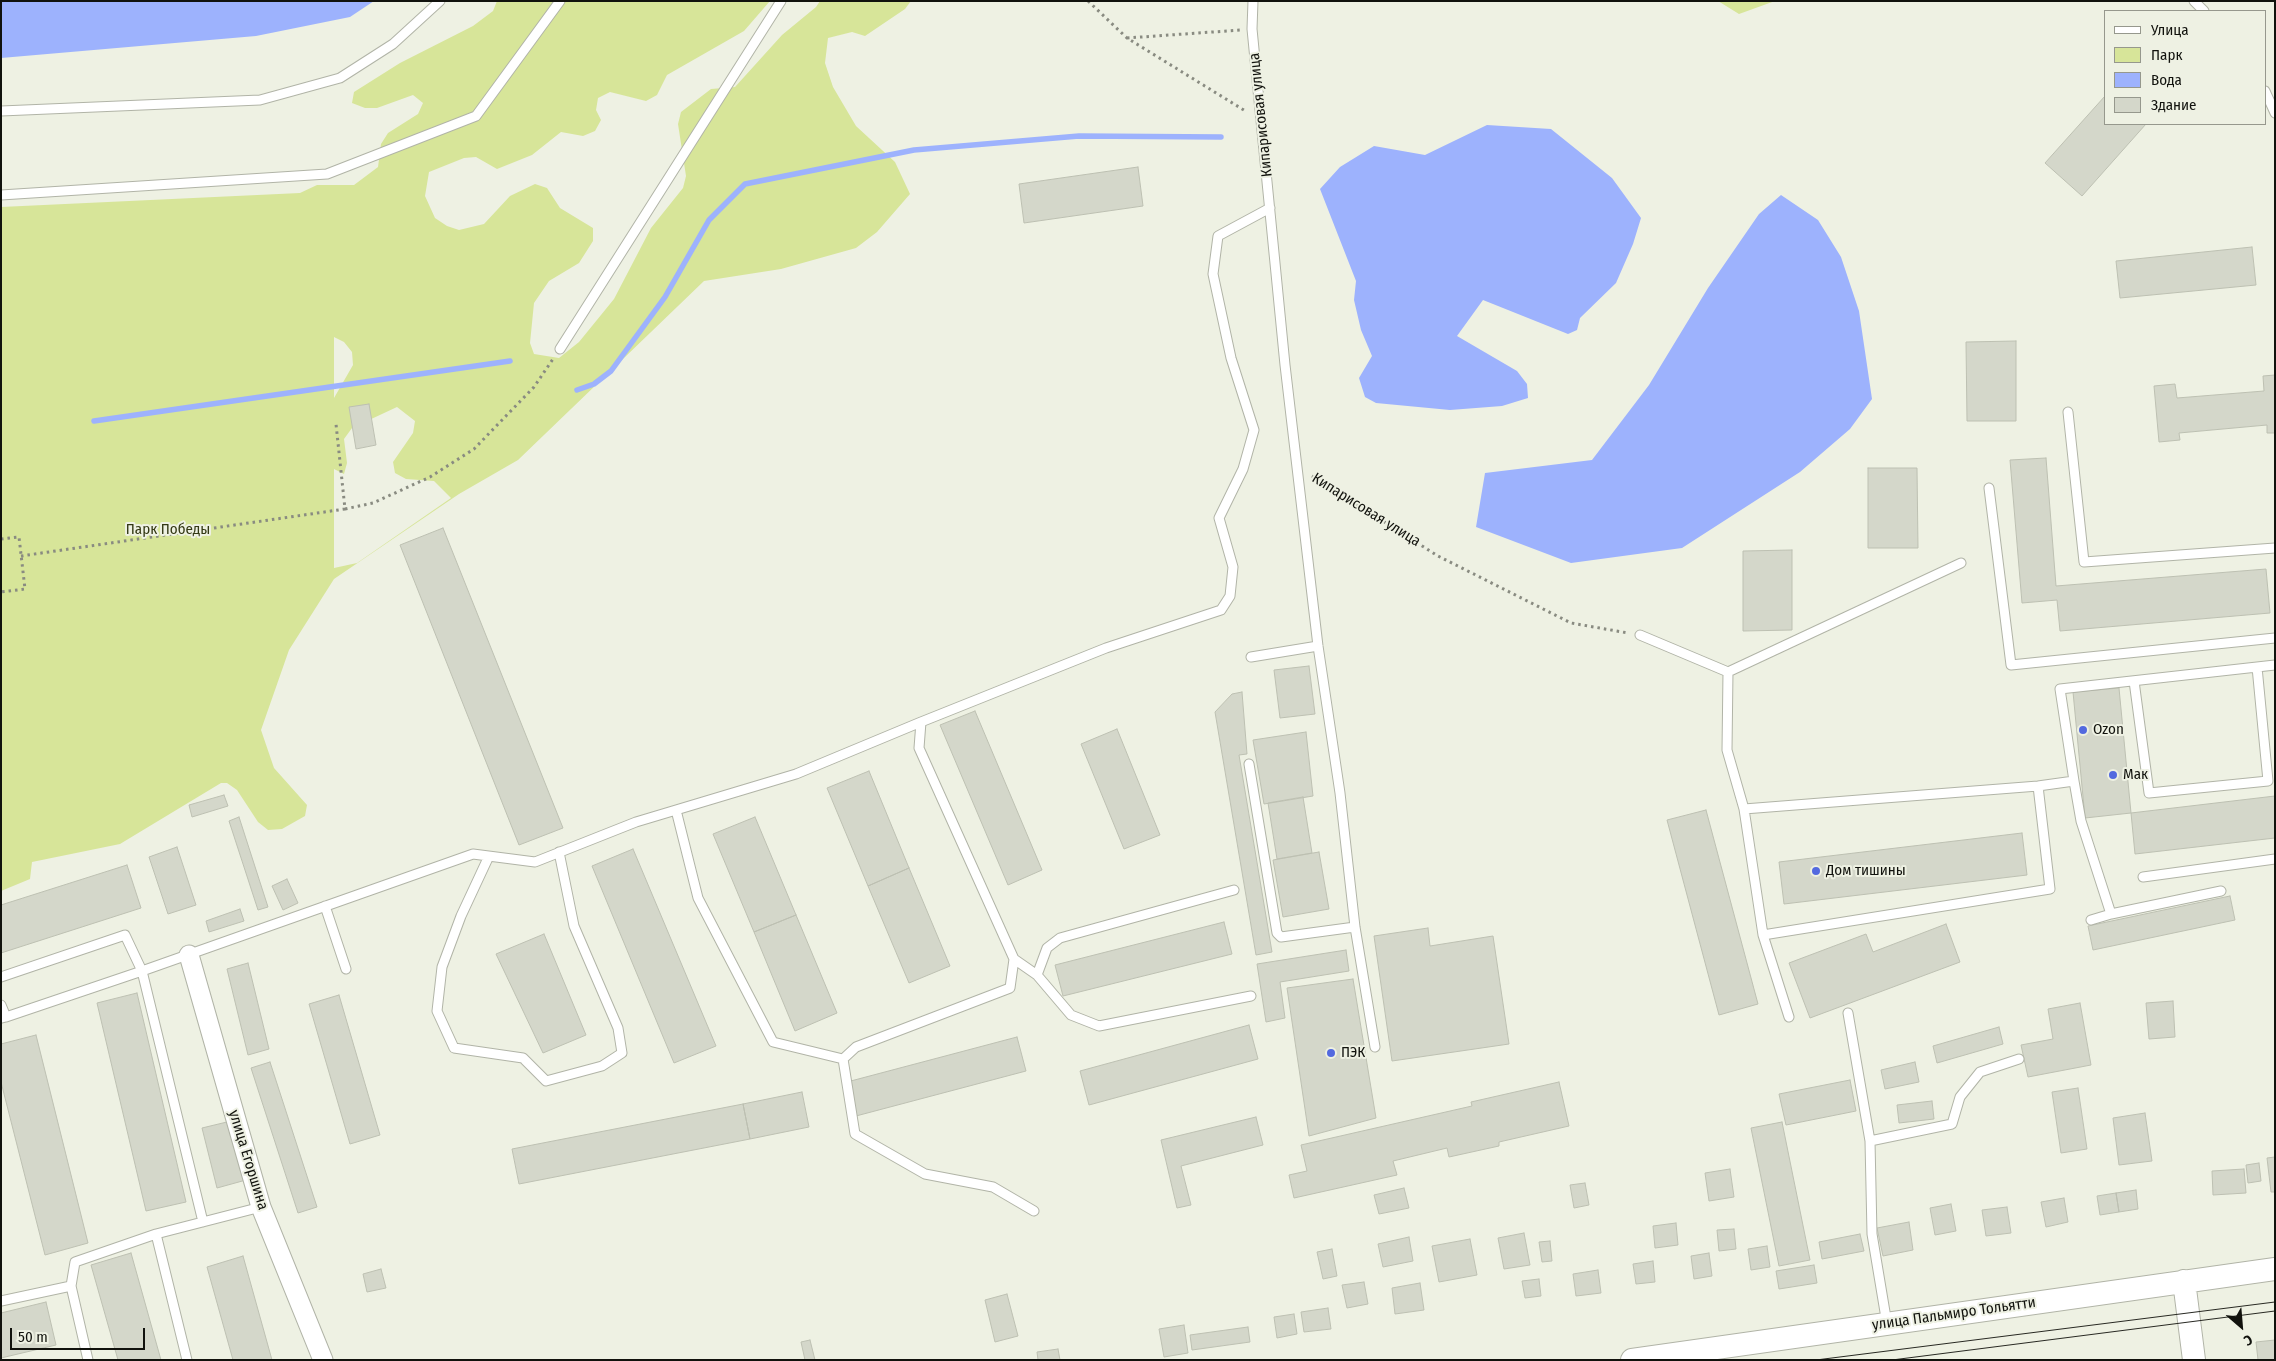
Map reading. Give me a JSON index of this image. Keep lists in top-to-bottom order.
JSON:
{
  "streets": {
    "street": ["улица Егоршина", "улица Пальмиро Тольятти"],
    "lane": ["Кипарисовая улица"]
  },
  "parks": ["Парк Победы"],
  "places": [
    "Ozon",
    "Мак",
    "Дом тишины",
    "ПЭК"
  ],
  "legend": [
    "Улица",
    "Парк",
    "Вода",
    "Здание"
  ],
  "scale_bar": "50 m",
  "north": "bottom right"
}
